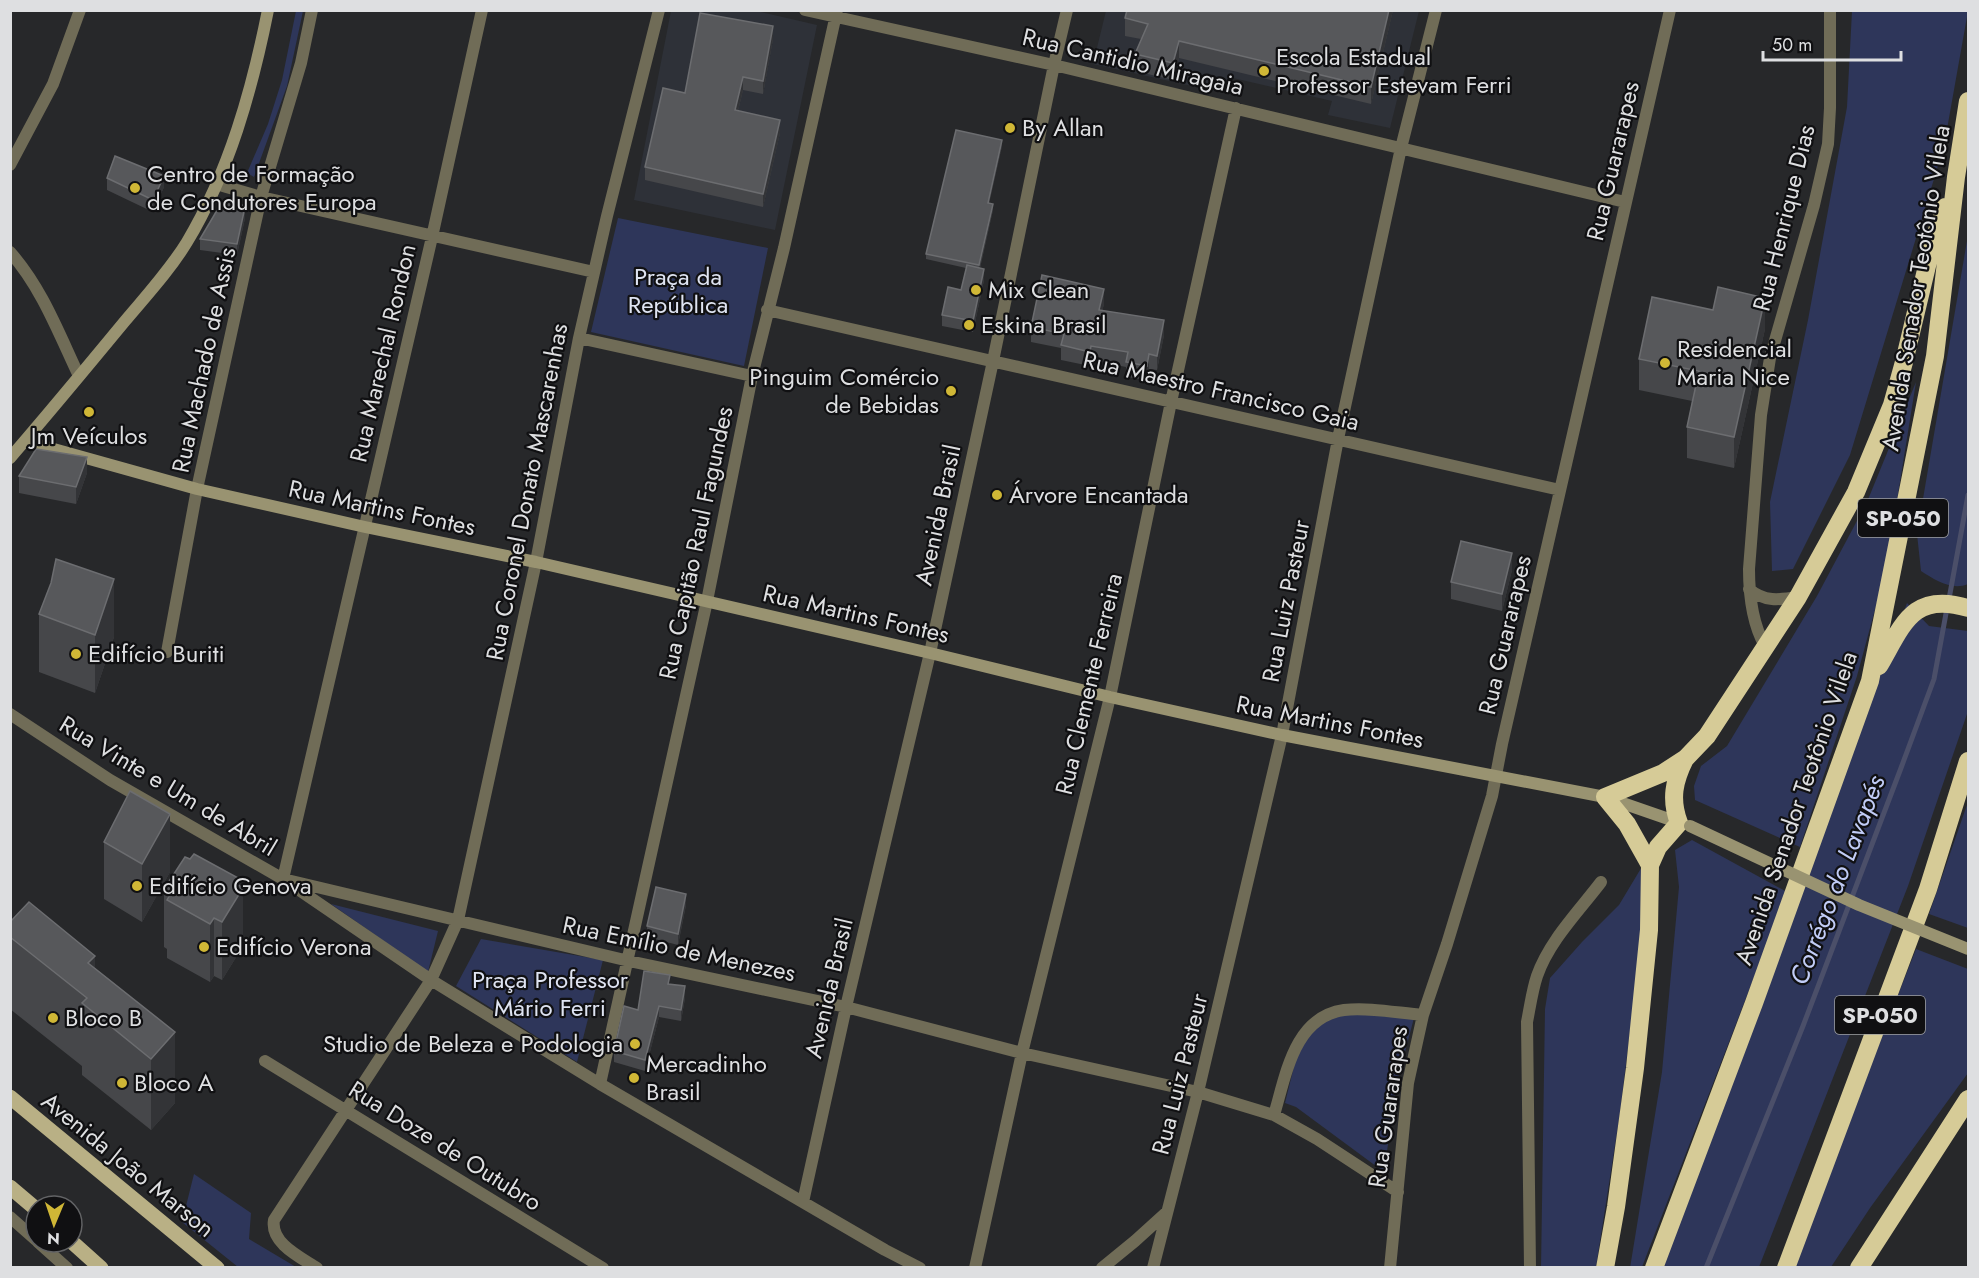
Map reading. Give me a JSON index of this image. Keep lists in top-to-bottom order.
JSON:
{
  "streets": {
    "highway": ["Avenida Senador Teotônio Vilela", "SP-050"],
    "main road": ["Avenida João Marson"],
    "street": [
      "Rua Cantidio Miragaia",
      "Rua Guararapes",
      "Rua Henrique Dias",
      "Rua Marechal Rondon",
      "Rua Machado de Assis",
      "Rua Maestro Francisco Gaia",
      "Rua Coronel Donato Mascarenhas",
      "Rua Martins Fontes",
      "Avenida Brasil",
      "Rua Capitão Raul Fagundes",
      "Rua Luiz Pasteur",
      "Rua Clemente Ferreira",
      "Rua Vinte e Um de Abril",
      "Rua Emílio de Menezes",
      "Rua Doze de Outubro"
    ]
  },
  "crossings": [
    ["Rua Cantidio Miragaia", "Rua Guararapes"],
    ["Rua Cantidio Miragaia", "Avenida Brasil"],
    ["Rua Cantidio Miragaia", "Rua Capitão Raul Fagundes"],
    ["Rua Cantidio Miragaia", "Rua Luiz Pasteur"],
    ["Rua Cantidio Miragaia", "Rua Clemente Ferreira"],
    ["Rua Guararapes", "Rua Maestro Francisco Gaia"],
    ["Rua Guararapes", "Rua Martins Fontes"],
    ["Rua Guararapes", "Rua Emílio de Menezes"],
    ["Rua Marechal Rondon", "Rua Martins Fontes"],
    ["Rua Marechal Rondon", "Rua Vinte e Um de Abril"],
    ["Rua Marechal Rondon", "Rua Emílio de Menezes"],
    ["Rua Machado de Assis", "Rua Martins Fontes"],
    ["Rua Maestro Francisco Gaia", "Avenida Brasil"],
    ["Rua Maestro Francisco Gaia", "Rua Capitão Raul Fagundes"],
    ["Rua Maestro Francisco Gaia", "Rua Luiz Pasteur"],
    ["Rua Maestro Francisco Gaia", "Rua Clemente Ferreira"],
    ["Rua Coronel Donato Mascarenhas", "Rua Martins Fontes"],
    ["Rua Coronel Donato Mascarenhas", "Rua Vinte e Um de Abril"],
    ["Rua Coronel Donato Mascarenhas", "Rua Emílio de Menezes"],
    ["Rua Coronel Donato Mascarenhas", "Rua Doze de Outubro"],
    ["Rua Martins Fontes", "Avenida Brasil"],
    ["Rua Martins Fontes", "Rua Capitão Raul Fagundes"],
    ["Rua Martins Fontes", "Rua Luiz Pasteur"],
    ["Rua Martins Fontes", "Rua Clemente Ferreira"],
    ["Avenida Brasil", "Rua Vinte e Um de Abril"],
    ["Avenida Brasil", "Rua Emílio de Menezes"],
    ["Rua Capitão Raul Fagundes", "Rua Vinte e Um de Abril"],
    ["Rua Capitão Raul Fagundes", "Rua Emílio de Menezes"],
    ["Rua Luiz Pasteur", "Rua Emílio de Menezes"],
    ["Rua Clemente Ferreira", "Rua Emílio de Menezes"],
    ["Rua Vinte e Um de Abril", "Rua Emílio de Menezes"]
  ],
  "water": ["Corrégo do Lavapés"],
  "parks": ["Praça da República", "Praça Professor Mário Ferri"],
  "places": [
    "Escola Estadual Professor Estevam Ferri",
    "By Allan",
    "Centro de Formação de Condutores Europa",
    "Mix Clean",
    "Eskina Brasil",
    "Residencial Maria Nice",
    "Pinguim Comércio de Bebidas",
    "Jm Veículos",
    "Árvore Encantada",
    "Edifício Buriti",
    "Edifício Genova",
    "Edifício Verona",
    "Bloco B",
    "Studio de Beleza e Podologia",
    "Mercadinho Brasil",
    "Bloco A"
  ],
  "scale_bar": "50 m",
  "north": "bottom"
}
